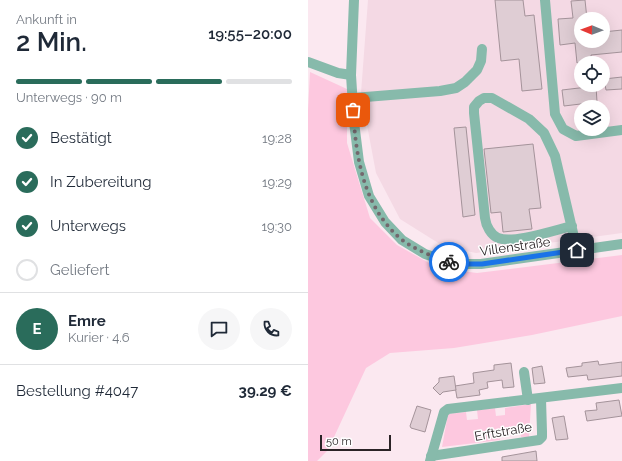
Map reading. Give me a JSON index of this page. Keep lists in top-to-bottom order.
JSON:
{
  "streets": {
    "street": ["Villenstraße", "Erftstraße"]
  },
  "scale_bar": "50 m",
  "north": "left",
  "page": {
    "heading": ["2 Min.", "Ankunft in", "19:55–20:00"],
    "panel": [
      "Emre",
      "Kurier · 4.6",
      "Bestellung #4047",
      "39.29 €"
    ],
    "bar": "Unterwegs · 90 m",
    "list": [
      ["Bestätigt", "19:28"],
      ["In Zubereitung", "19:29"],
      ["Unterwegs", "19:30"],
      "Geliefert"
    ],
    "round": "E",
    "scale": "50 m"
  }
}
